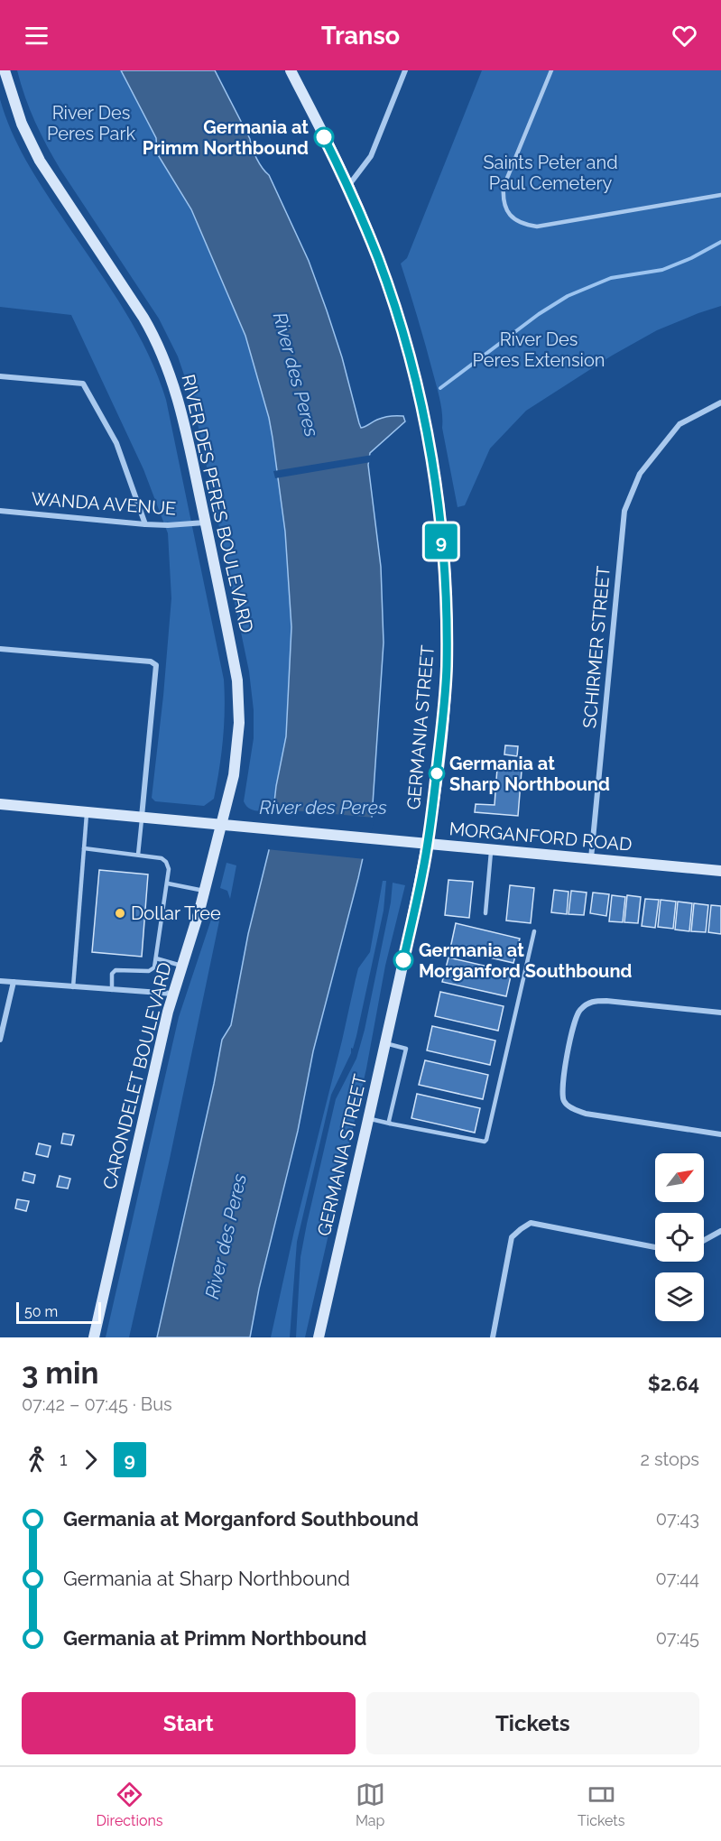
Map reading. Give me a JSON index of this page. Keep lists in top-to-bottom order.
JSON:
{
  "streets": {
    "main road": [
      "RIVER DES PERES BOULEVARD",
      "GERMANIA STREET",
      "MORGANFORD ROAD",
      "CARONDELET BOULEVARD"
    ],
    "street": ["WANDA AVENUE", "SCHIRMER STREET"]
  },
  "crossings": [
    ["WANDA AVENUE", "RIVER DES PERES BOULEVARD"],
    ["RIVER DES PERES BOULEVARD", "MORGANFORD ROAD"],
    ["RIVER DES PERES BOULEVARD", "CARONDELET BOULEVARD"],
    ["SCHIRMER STREET", "MORGANFORD ROAD"],
    ["GERMANIA STREET", "MORGANFORD ROAD"],
    ["MORGANFORD ROAD", "CARONDELET BOULEVARD"]
  ],
  "water": ["River des Peres"],
  "parks": ["River Des Peres Park", "Saints Peter and Paul Cemetery", "River Des Peres Extension"],
  "places": [
    "Germania at Primm Northbound",
    "Germania at Sharp Northbound",
    "Dollar Tree",
    "Germania at Morganford Southbound"
  ],
  "lines": ["bus line 9"],
  "scale_bar": "50 m",
  "north": "top right",
  "page": {
    "header": "Transo",
    "on_map": "9",
    "scale": "50 m",
    "heading": ["3 min", "07:42 – 07:45 · Bus", "$2.64"],
    "legs": ["1", "9", "2 stops"],
    "list": [
      {
        "name": "Germania at Morganford Southbound",
        "value": "07:43"
      },
      {
        "name": "Germania at Sharp Northbound",
        "value": "07:44"
      },
      {
        "name": "Germania at Primm Northbound",
        "value": "07:45"
      }
    ],
    "buttons": ["Start", "Tickets"],
    "tabs": ["Directions", "Map", "Tickets"]
  }
}
